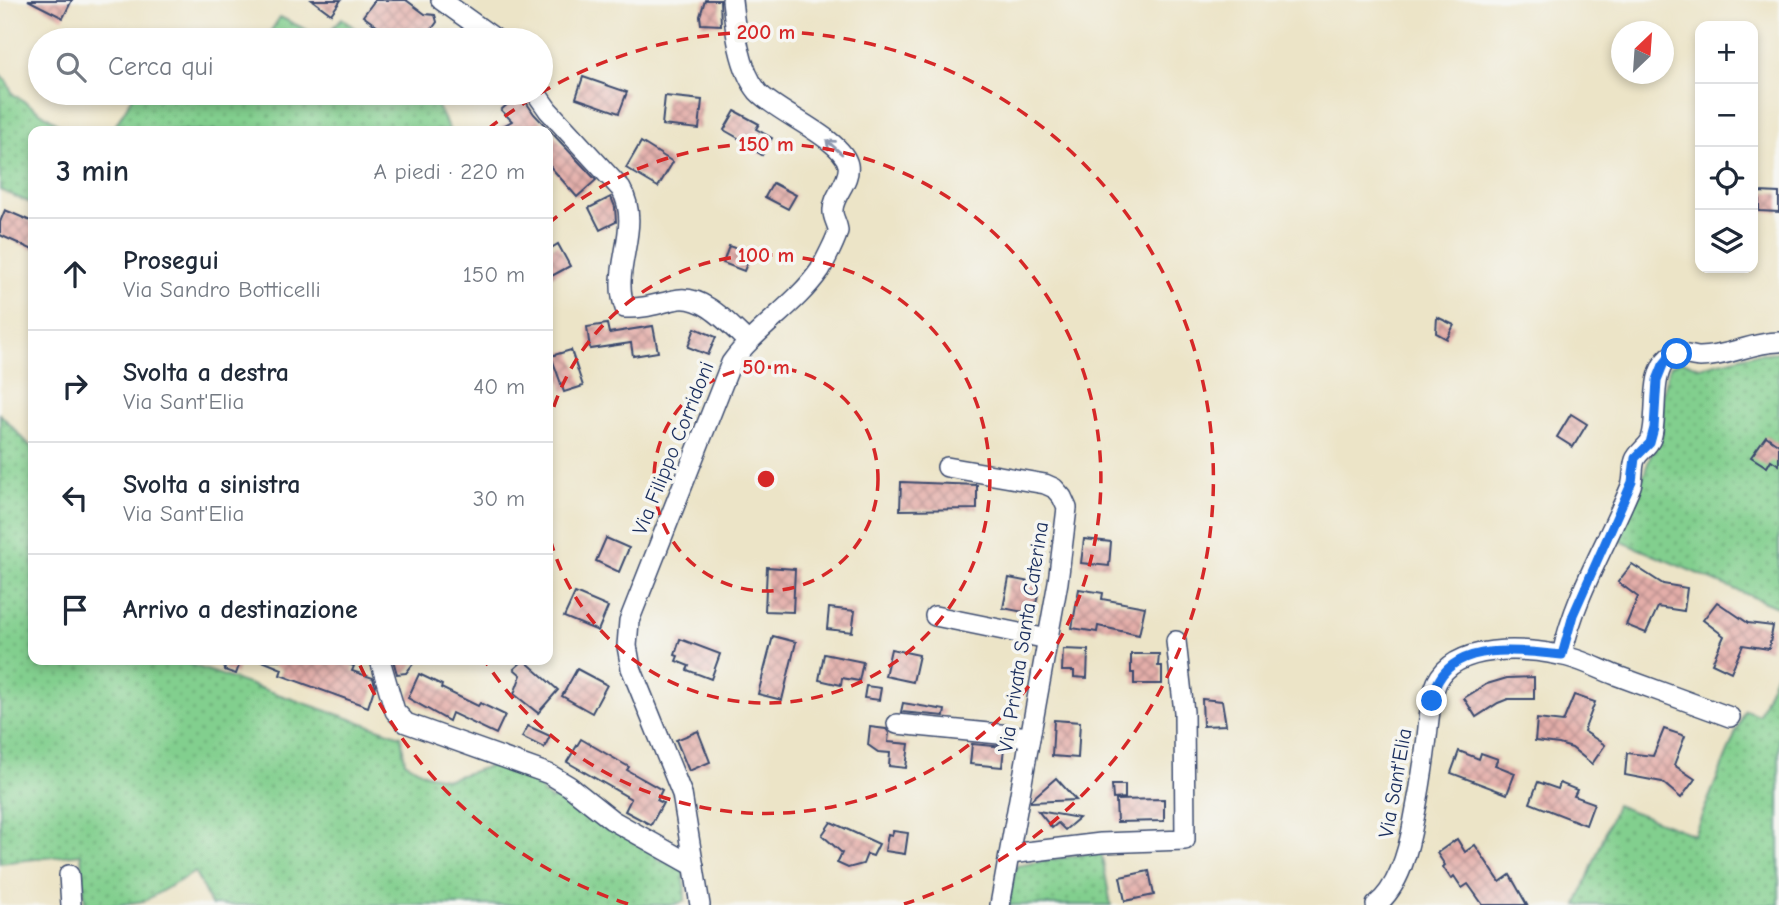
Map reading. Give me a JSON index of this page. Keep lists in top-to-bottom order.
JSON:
{
  "streets": {
    "street": ["Via Filippo Corridoni", "Via Privata Santa Caterina", "Via Sant'Elia"]
  },
  "north": "top right",
  "page": {
    "map_buttons": ["+", "−"],
    "search": "Cerca qui",
    "heading": ["3 min", "A piedi · 220 m"],
    "list": [
      ["Prosegui", "Via Sandro Botticelli", "150 m"],
      ["Svolta a destra", "Via Sant'Elia", "40 m"],
      ["Svolta a sinistra", "Via Sant'Elia", "30 m"],
      "Arrivo a destinazione"
    ]
  },
  "rings": [
    "200 m",
    "150 m",
    "100 m",
    "50 m"
  ]
}
